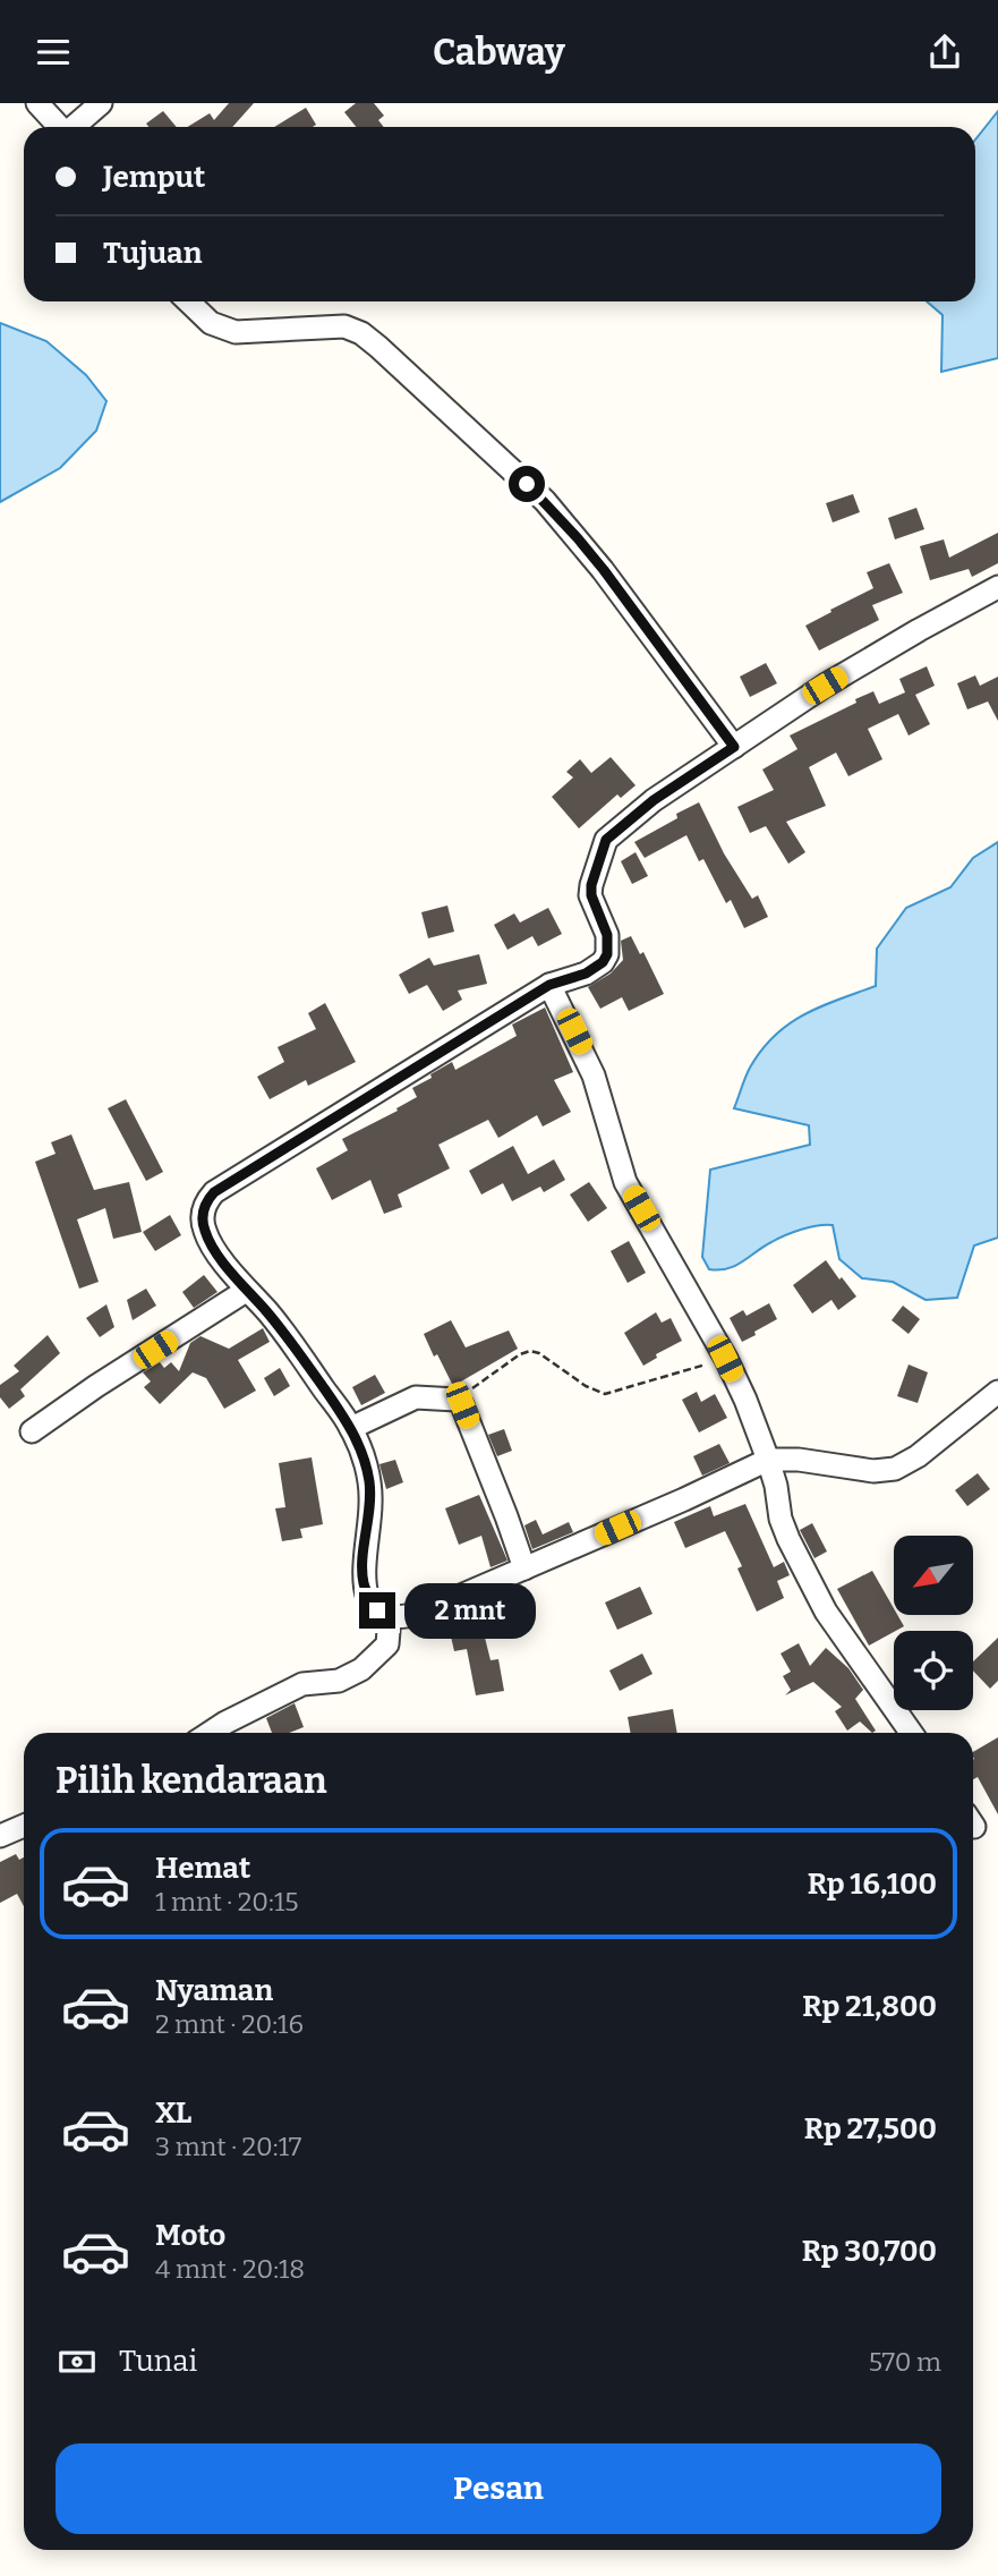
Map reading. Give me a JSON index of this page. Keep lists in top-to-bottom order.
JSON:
{
  "north": "bottom left",
  "page": {
    "header": "Cabway",
    "banner": ["Jemput", "Tujuan"],
    "bubble": "2 mnt",
    "heading": "Pilih kendaraan",
    "list": [
      {
        "name": "Hemat",
        "note": "1 mnt · 20:15",
        "value": "Rp 16,100"
      },
      {
        "name": "Nyaman",
        "note": "2 mnt · 20:16",
        "value": "Rp 21,800"
      },
      {
        "name": "XL",
        "note": "3 mnt · 20:17",
        "value": "Rp 27,500"
      },
      {
        "name": "Moto",
        "note": "4 mnt · 20:18",
        "value": "Rp 30,700"
      }
    ],
    "pay": ["Tunai", "570 m"],
    "buttons": "Pesan"
  }
}
